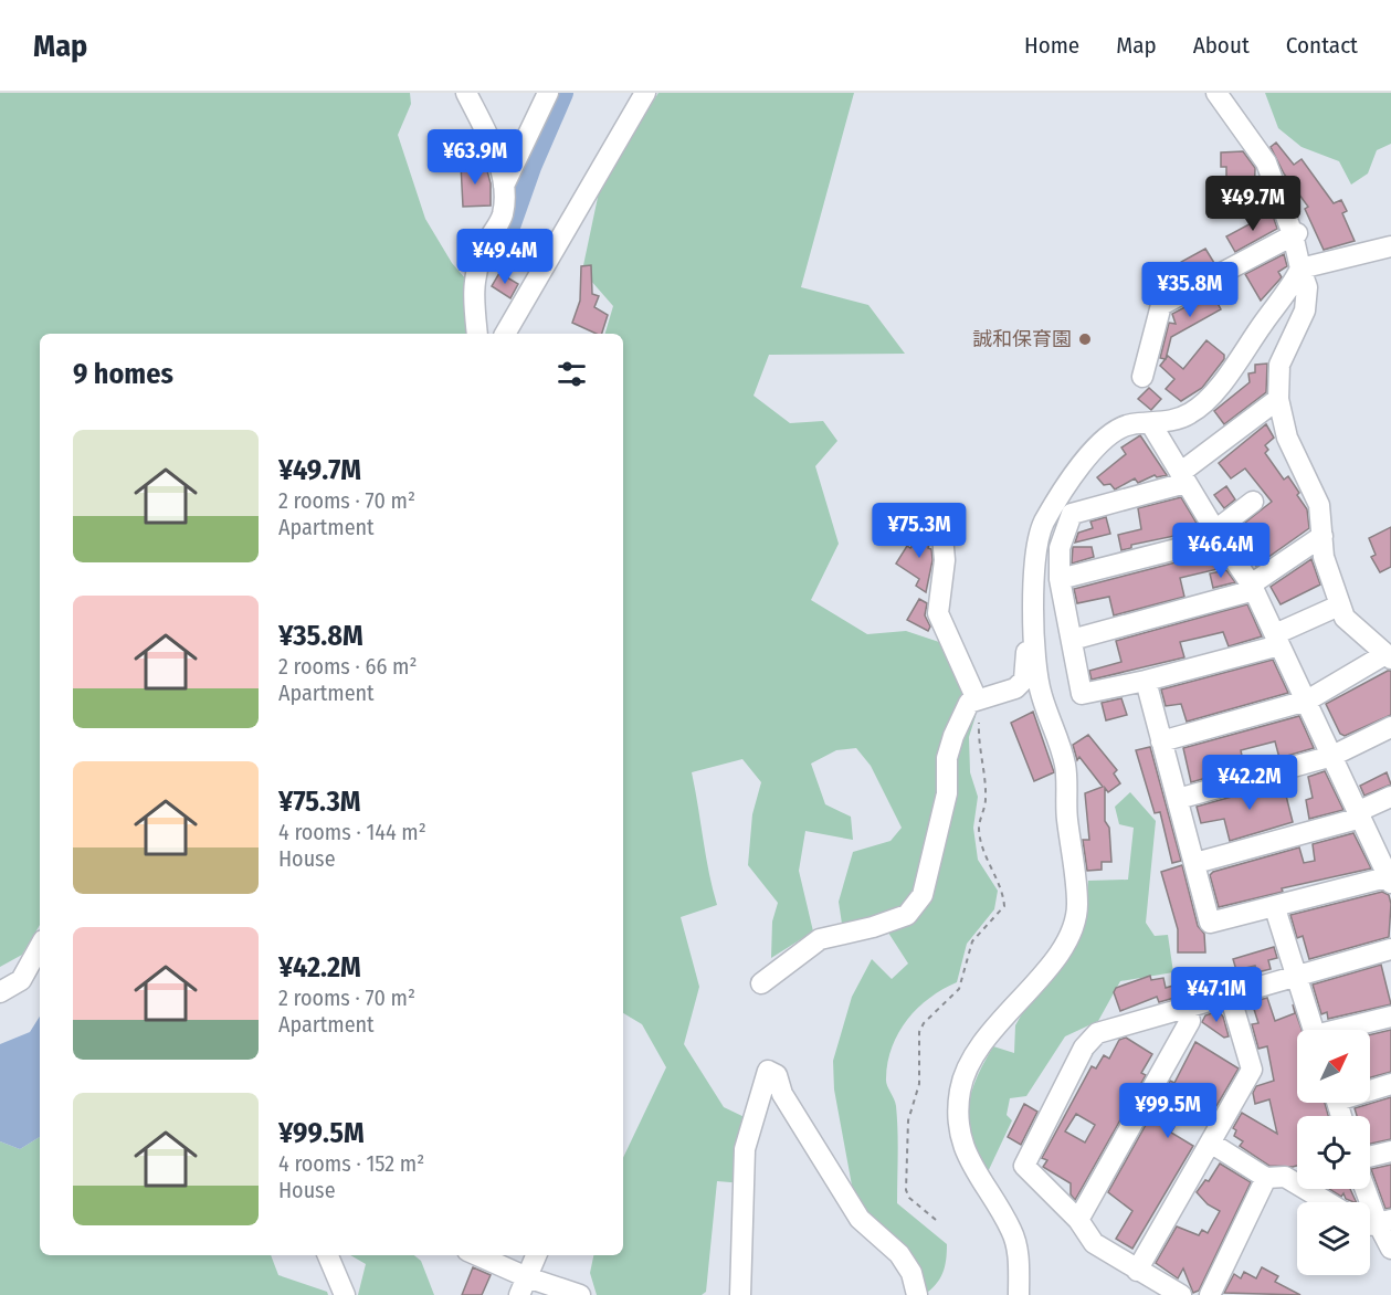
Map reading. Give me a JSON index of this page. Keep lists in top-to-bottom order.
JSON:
{
  "places": ["誠和保育園"],
  "north": "top right",
  "page": {
    "header": "Map",
    "nav": [
      "Home",
      "Map",
      "About",
      "Contact"
    ],
    "price": [
      "¥63.9M",
      "¥49.7M",
      "¥49.4M",
      "¥35.8M",
      "¥75.3M",
      "¥46.4M",
      "¥42.2M",
      "¥47.1M",
      "¥99.5M"
    ],
    "heading": "9 homes",
    "list": [
      {
        "name": "¥49.7M",
        "note": "2 rooms · 70 m² · Apartment"
      },
      {
        "name": "¥35.8M",
        "note": "2 rooms · 66 m² · Apartment"
      },
      {
        "name": "¥75.3M",
        "note": "4 rooms · 144 m² · House"
      },
      {
        "name": "¥42.2M",
        "note": "2 rooms · 70 m² · Apartment"
      },
      {
        "name": "¥99.5M",
        "note": "4 rooms · 152 m² · House"
      }
    ]
  }
}
